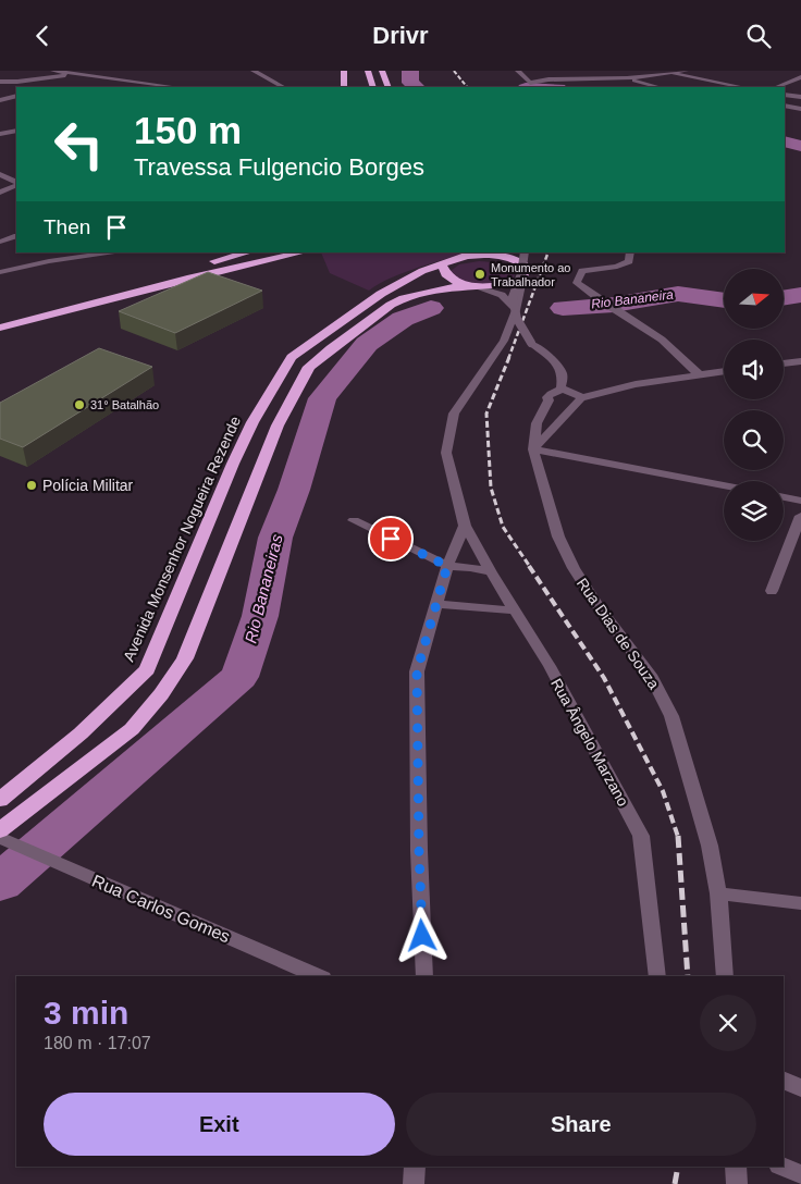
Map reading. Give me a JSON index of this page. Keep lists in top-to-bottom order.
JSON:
{
  "streets": {
    "highway": ["Avenida Monsenhor Nogueira Rezende"],
    "street": ["Rua Dias de Souza", "Rua Ângelo Marzano", "Rua Carlos Gomes"]
  },
  "water": ["Rio Bananeira", "Rio Bananeiras"],
  "places": ["Monumento ao Trabalhador", "31° Batalhão", "Polícia Militar"],
  "north": "right",
  "page": {
    "header": "Drivr",
    "turn": ["150 m", "Travessa Fulgencio Borges"],
    "then": "Then",
    "heading": ["3 min", "180 m · 17:07"],
    "buttons": ["Exit", "Share"]
  }
}
